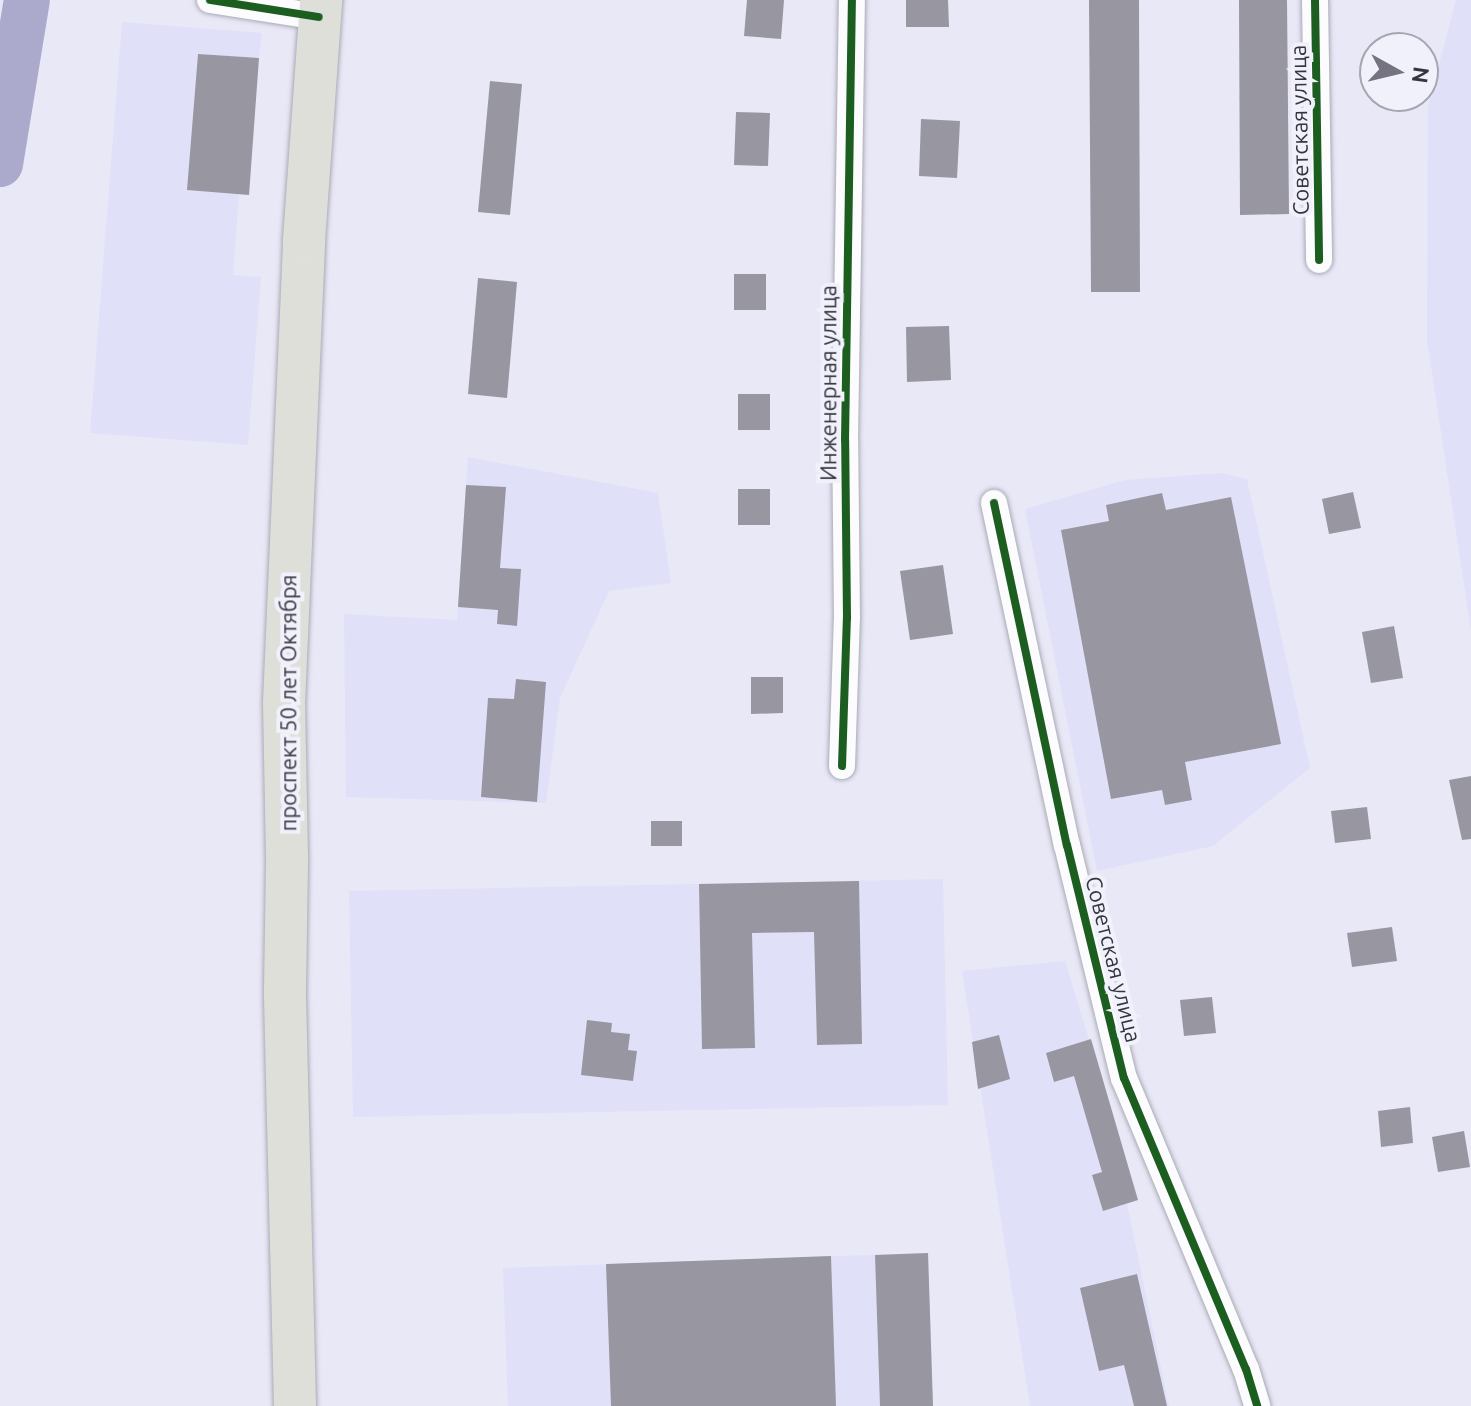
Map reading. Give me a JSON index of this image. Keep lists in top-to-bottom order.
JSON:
{
  "streets": {
    "main road": ["проспект 50 лет Октября"],
    "street": ["Советская улица", "Инженерная улица"]
  },
  "north": "right"
}
